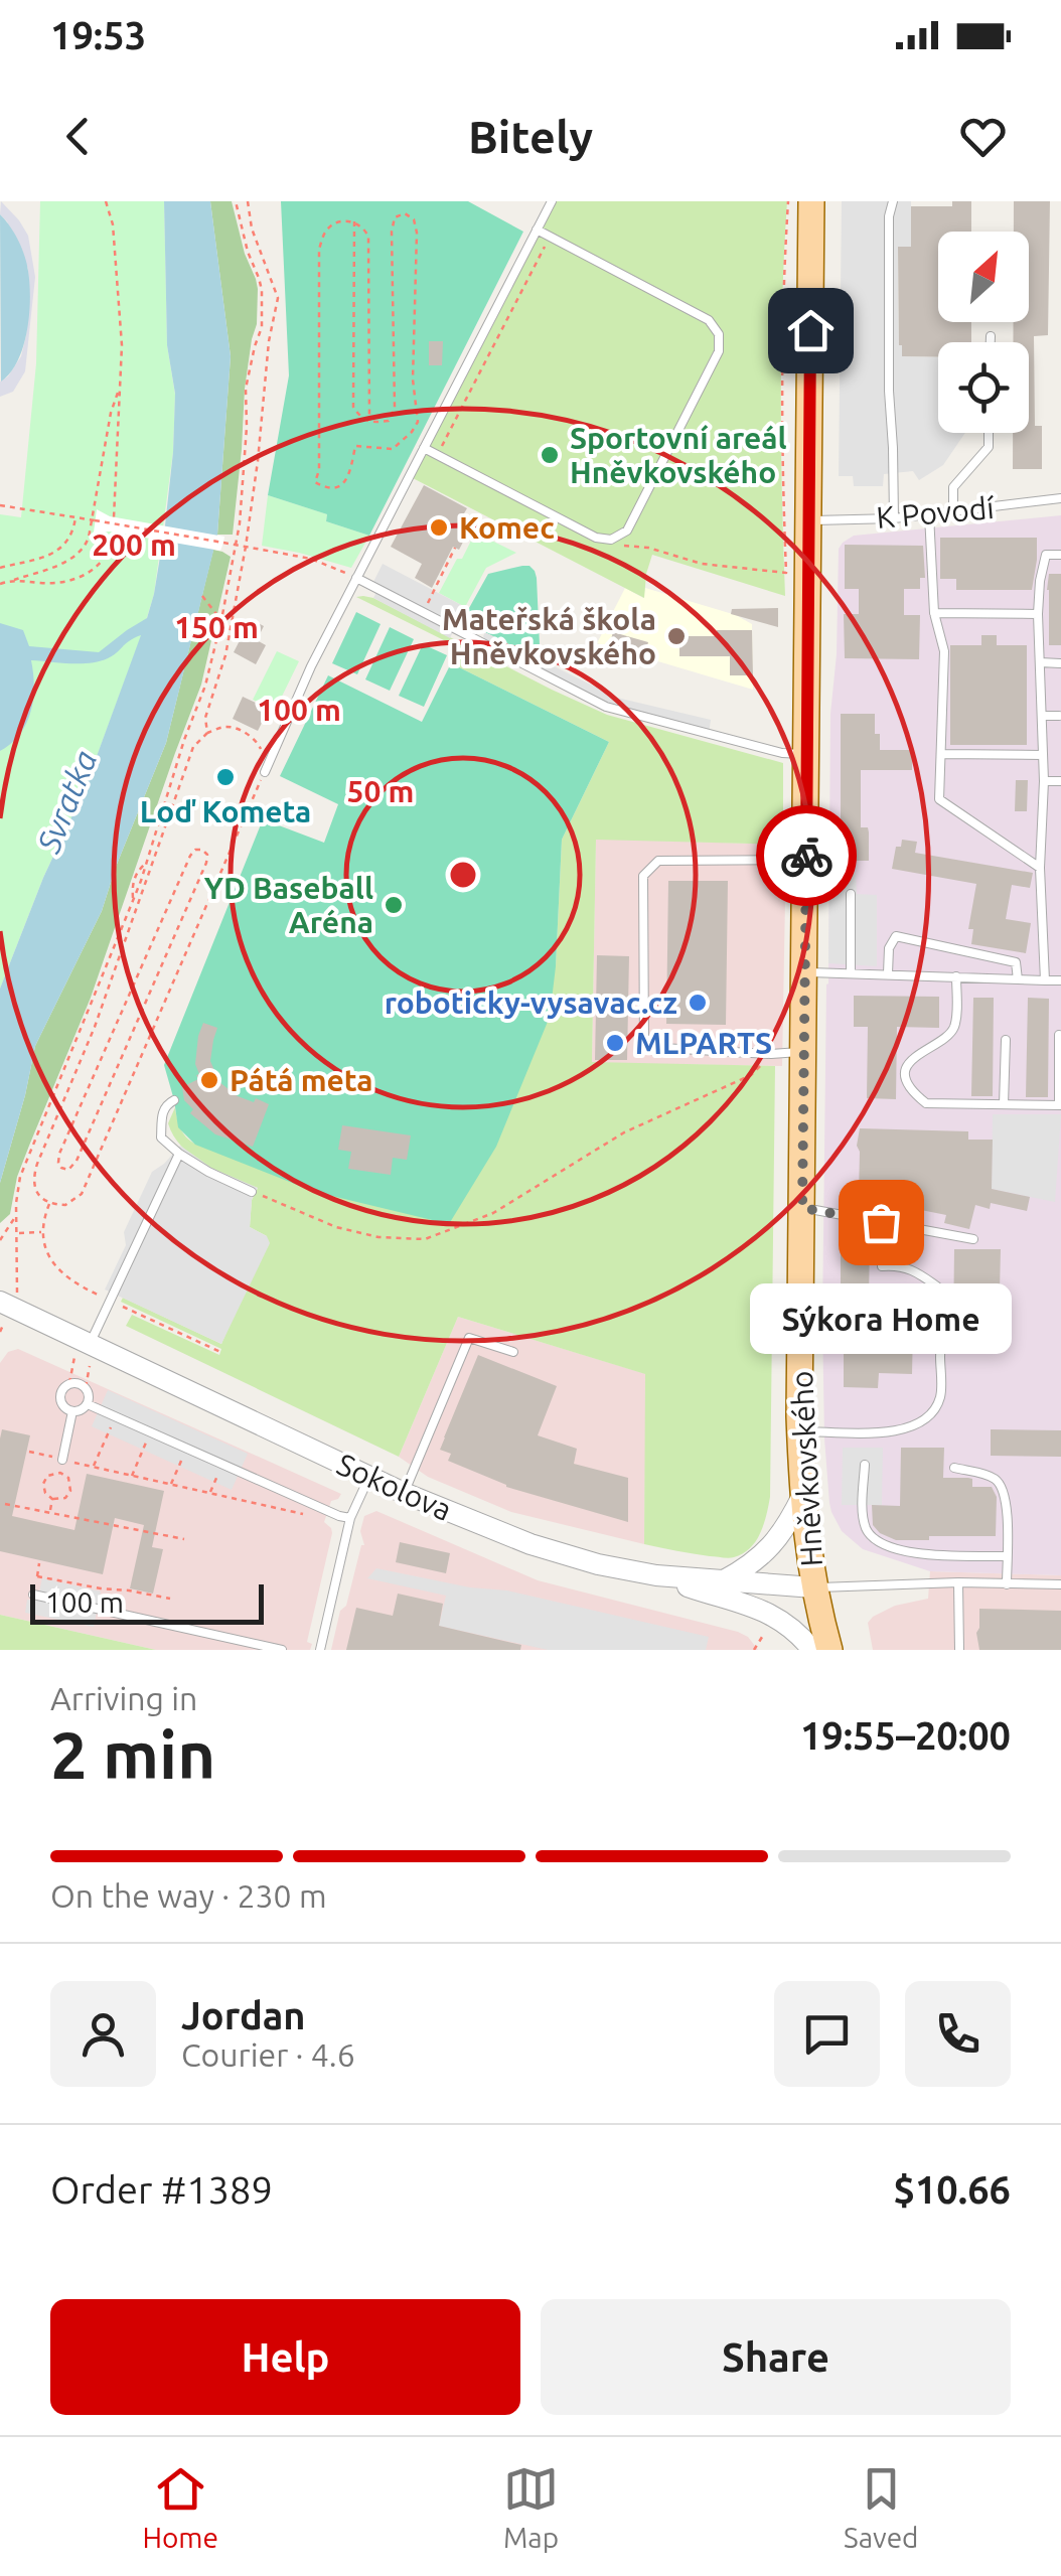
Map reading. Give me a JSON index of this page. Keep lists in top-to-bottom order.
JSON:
{
  "streets": {
    "main road": ["Hněvkovského"],
    "street": ["Sokolova"],
    "lane": ["K Povodí"]
  },
  "crossings": [
    ["K Povodí", "Hněvkovského"],
    ["Hněvkovského", "Sokolova"]
  ],
  "water": ["Svratka"],
  "places": [
    "Sportovní areál Hněvkovského",
    "Komec",
    "Mateřská škola Hněvkovského",
    "Loď Kometa",
    "YD Baseball Aréna",
    "roboticky-vysavac.cz",
    "MLPARTS",
    "Pátá meta",
    "Sýkora Home"
  ],
  "scale_bar": "100 m",
  "north": "top right",
  "page": {
    "status": "19:53",
    "header": "Bitely",
    "bubble": "Sýkora Home",
    "scale": "100 m",
    "heading": ["2 min", "Arriving in", "19:55–20:00"],
    "panel": [
      "Jordan",
      "Courier · 4.6",
      "Order #1389",
      "$10.66"
    ],
    "bar": "On the way · 230 m",
    "buttons": ["Help", "Share"],
    "tabs": ["Home", "Map", "Saved"]
  },
  "rings": [
    "200 m",
    "150 m",
    "100 m",
    "50 m"
  ]
}
